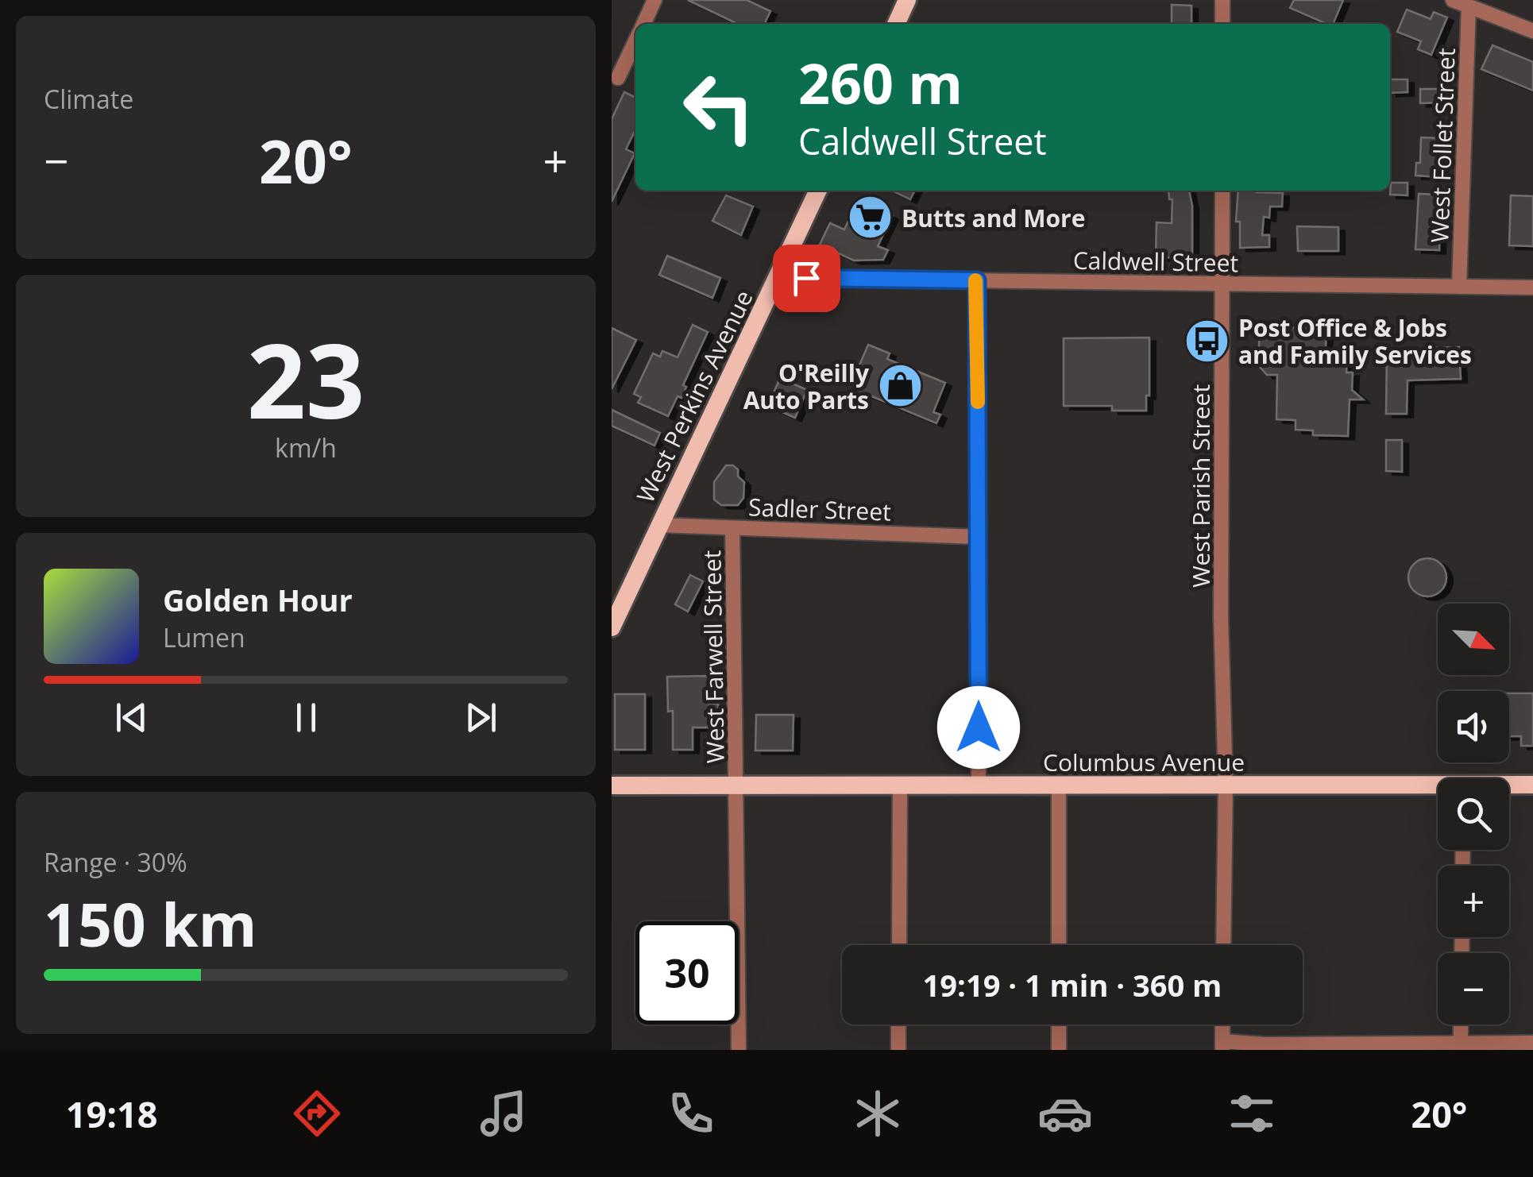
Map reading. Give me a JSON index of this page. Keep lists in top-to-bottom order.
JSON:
{
  "streets": {
    "main road": ["West Perkins Avenue", "Columbus Avenue"],
    "street": [
      "West Follet Street",
      "Caldwell Street",
      "West Parish Street",
      "Sadler Street",
      "West Farwell Street"
    ]
  },
  "crossings": [
    ["West Follet Street", "Caldwell Street"],
    ["Caldwell Street", "West Perkins Avenue"],
    ["Caldwell Street", "West Parish Street"],
    ["West Perkins Avenue", "Sadler Street"],
    ["West Parish Street", "Columbus Avenue"],
    ["Sadler Street", "West Farwell Street"],
    ["West Farwell Street", "Columbus Avenue"]
  ],
  "places": {
    "supermarket": ["Butts and More"],
    "bus stop": ["Post Office & Jobs and Family Services"],
    "shop": ["O'Reilly Auto Parts"]
  },
  "north": "bottom right",
  "page": {
    "tile": [
      "Climate",
      ["23", "km/h"],
      ["Range · 30%", "150 km"]
    ],
    "turn": ["260 m", "Caldwell Street"],
    "heat": ["−", "20°", "+"],
    "song": ["Golden Hour", "Lumen"],
    "map_buttons": ["+", "−"],
    "limit": "30",
    "trip": "19:19 · 1 min · 360 m",
    "tabs": ["19:18", "20°"]
  }
}
